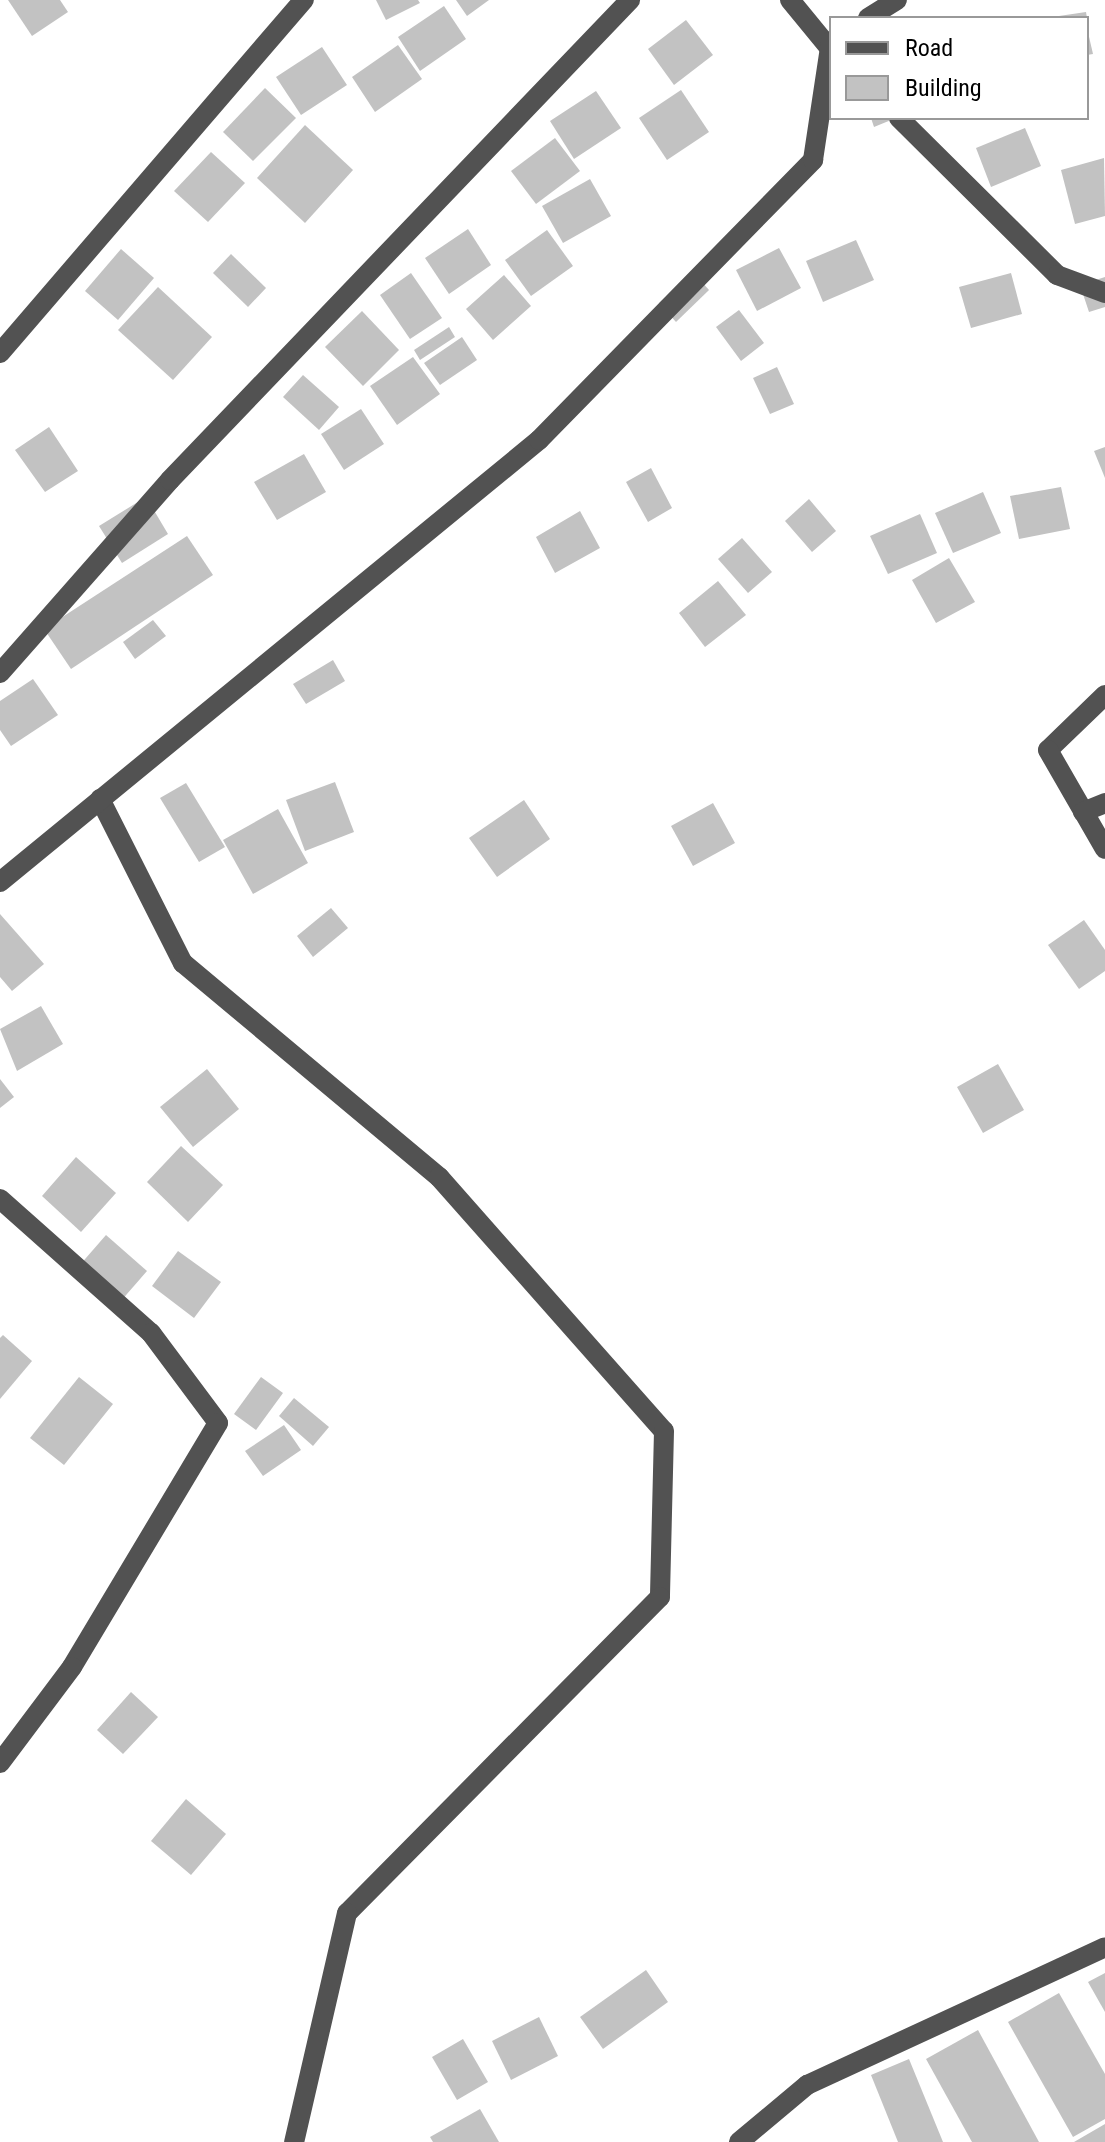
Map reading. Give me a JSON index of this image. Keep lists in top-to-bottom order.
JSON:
{
  "legend": ["Road", "Building"]
}
